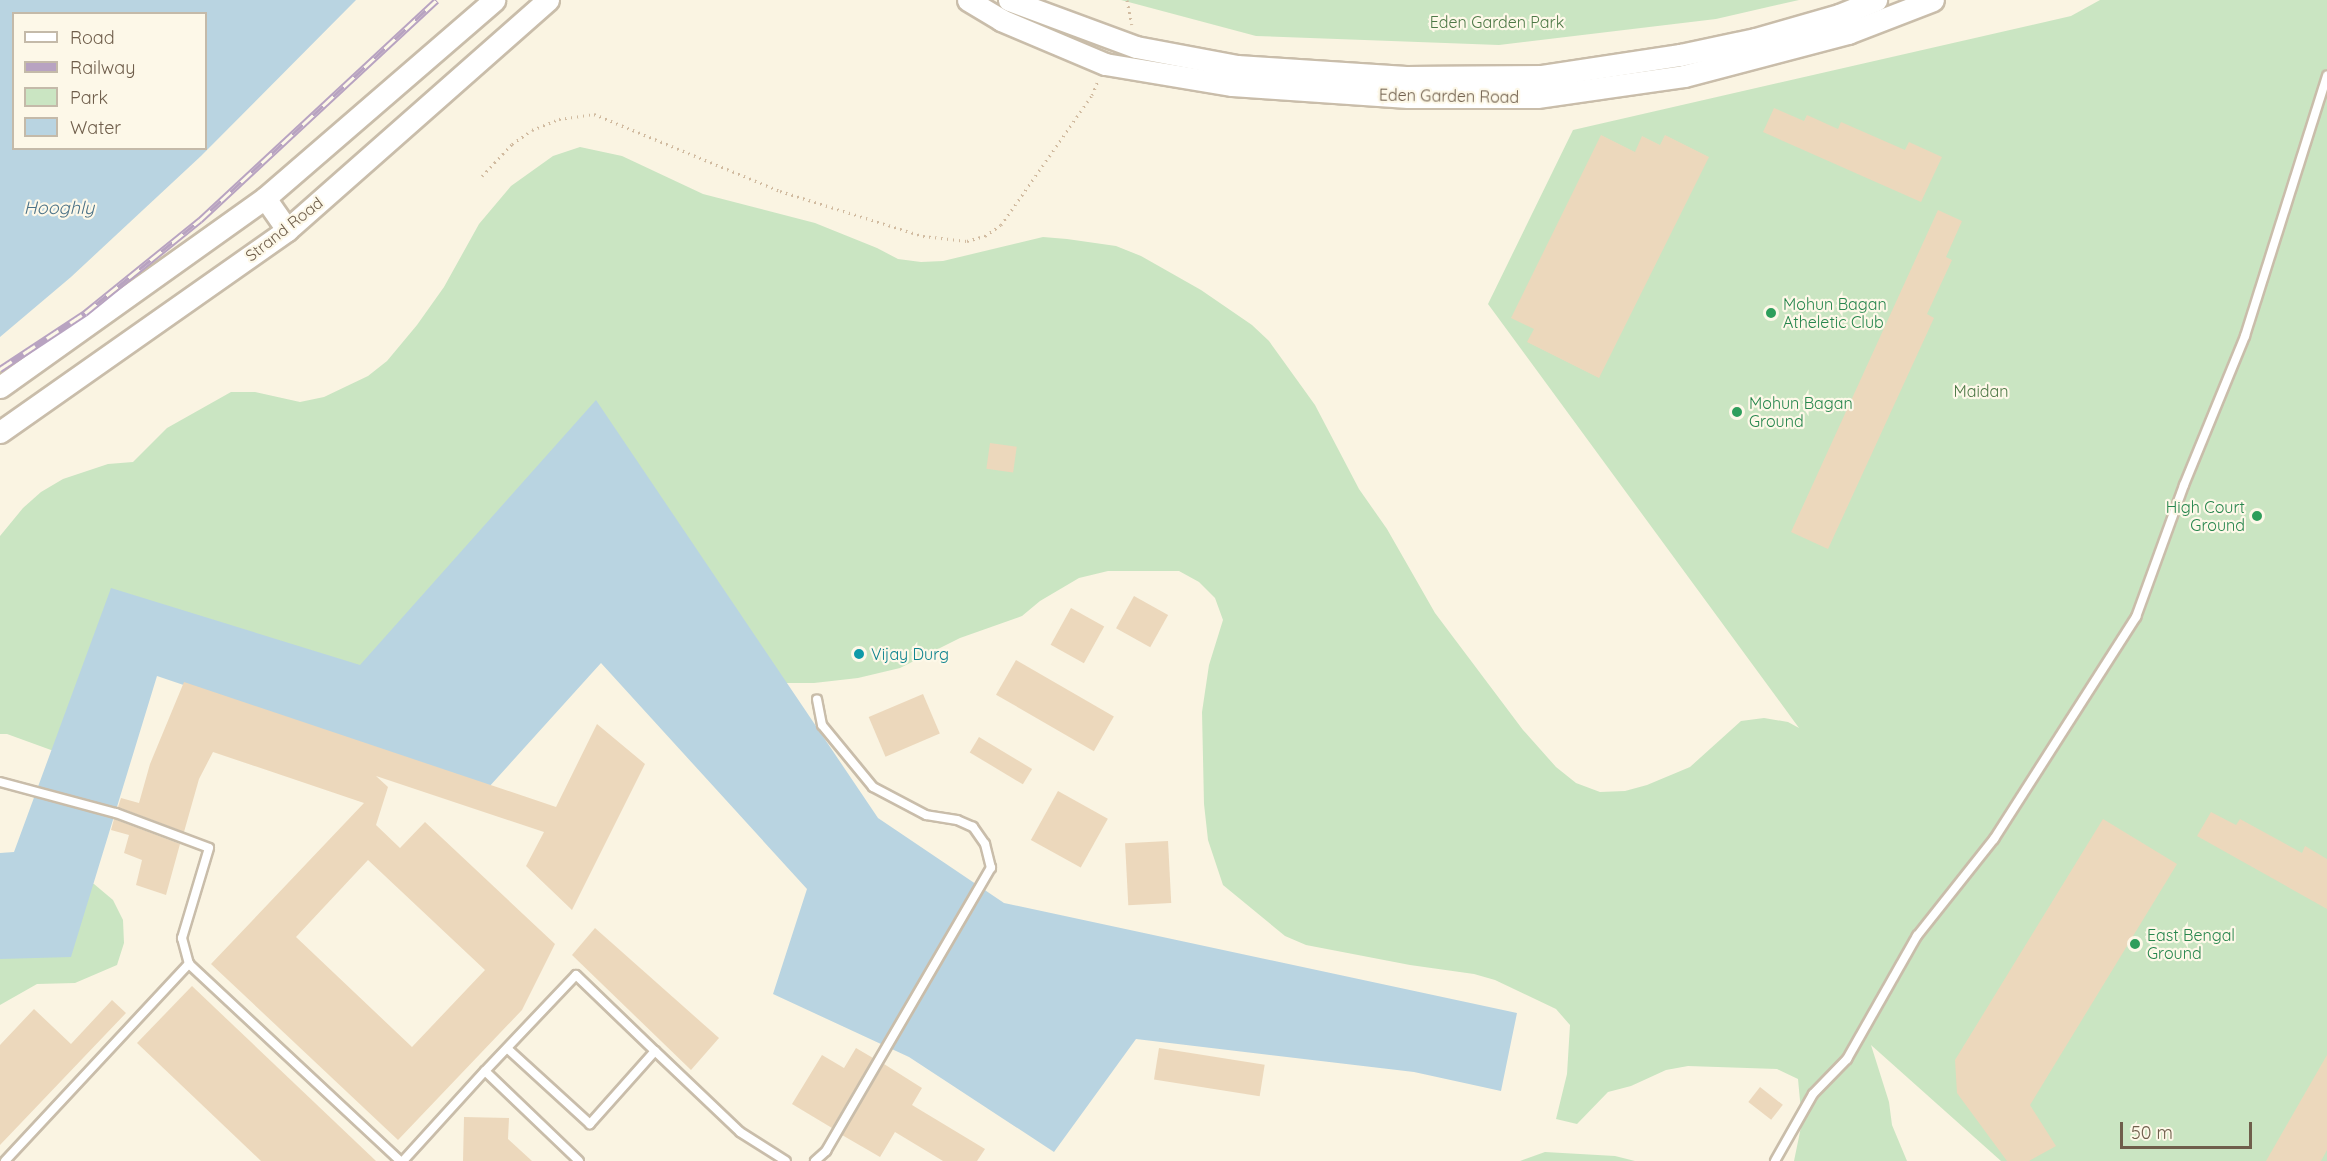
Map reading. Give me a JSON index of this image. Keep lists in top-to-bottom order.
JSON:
{
  "streets": {
    "main road": ["Eden Garden Road", "Strand Road"]
  },
  "water": ["Hooghly"],
  "parks": ["Eden Garden Park", "Maidan"],
  "places": [
    "Mohun Bagan Atheletic Club",
    "Mohun Bagan Ground",
    "High Court Ground",
    "Vijay Durg",
    "East Bengal Ground"
  ],
  "legend": [
    "Road",
    "Railway",
    "Park",
    "Water"
  ],
  "scale_bar": "50 m"
}
